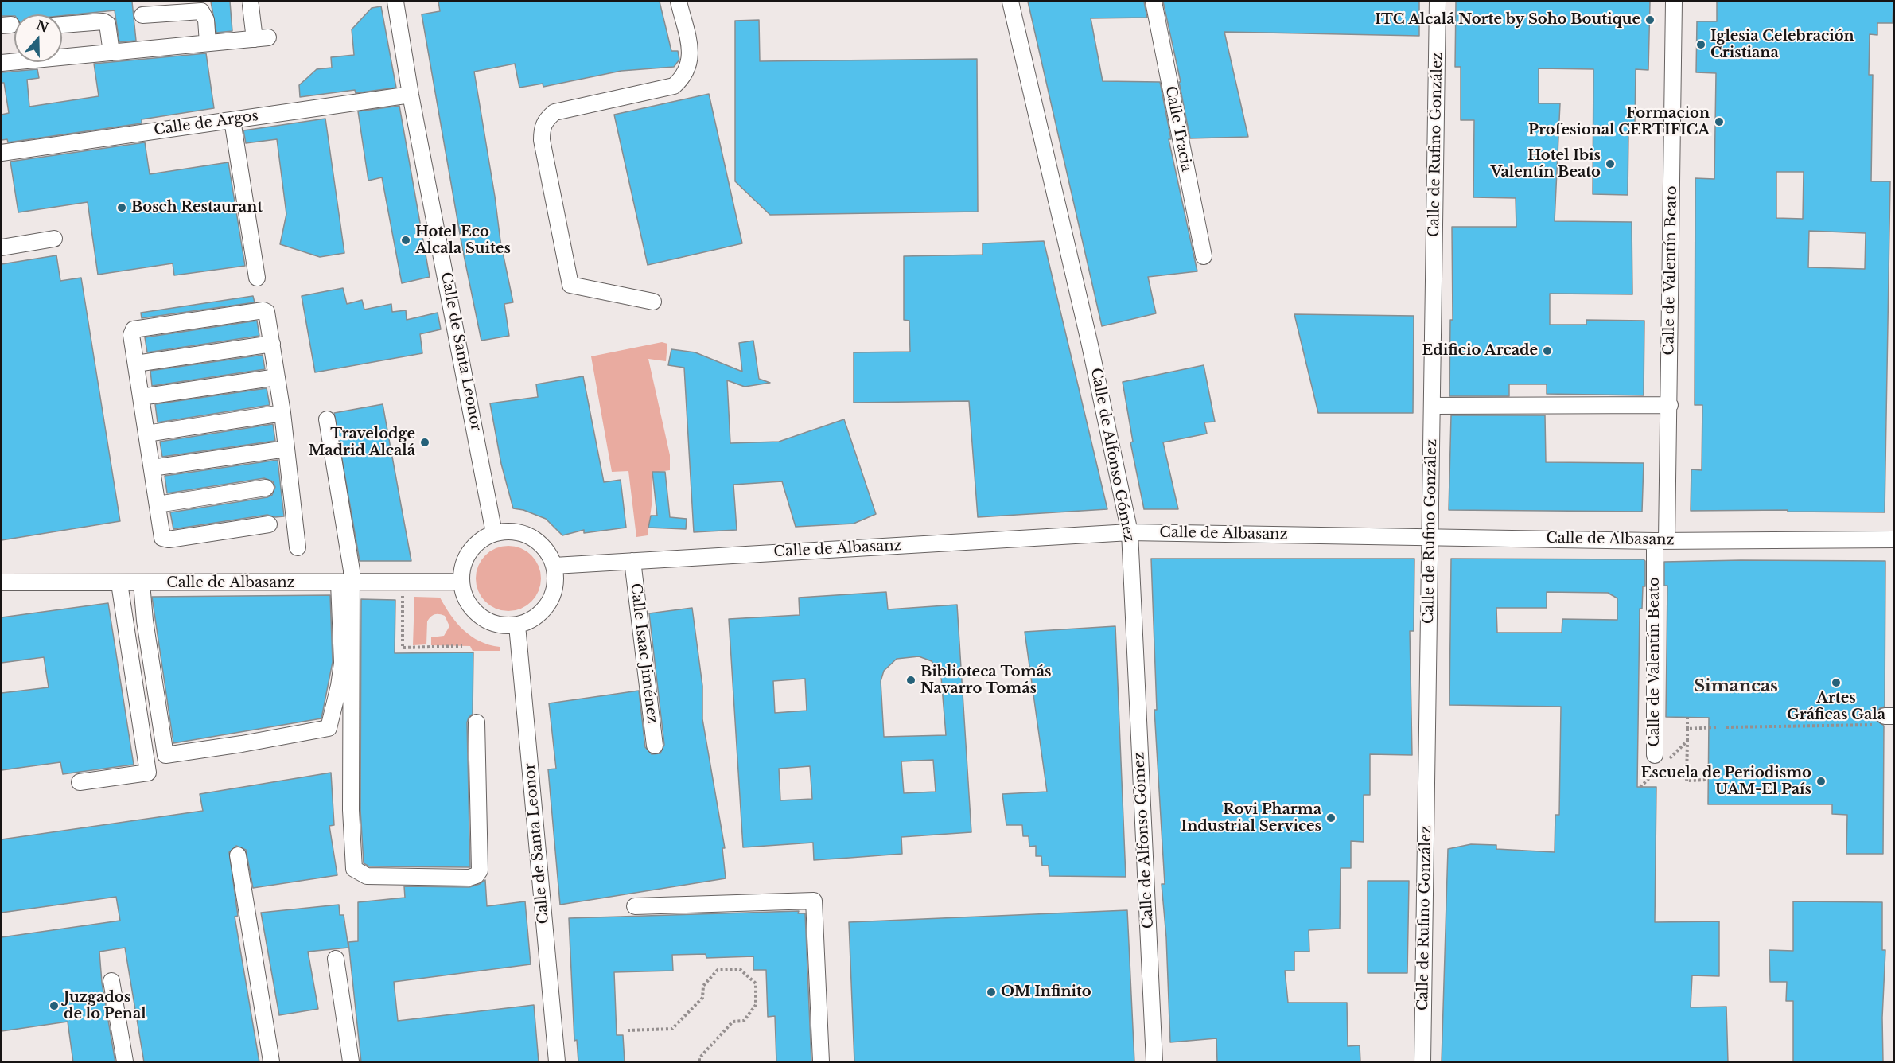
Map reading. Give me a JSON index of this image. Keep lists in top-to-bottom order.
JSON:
{
  "streets": {
    "street": [
      "Calle de Argos",
      "Calle Tracia",
      "Calle de Rufino González",
      "Calle de Valentín Beato",
      "Calle de Santa Leonor",
      "Calle de Alfonso Gómez",
      "Calle de Albasanz",
      "Calle Isaac Jiménez"
    ]
  },
  "crossings": [
    ["Calle de Argos", "Calle de Santa Leonor"],
    ["Calle de Rufino González", "Calle de Albasanz"],
    ["Calle de Valentín Beato", "Calle de Albasanz"],
    ["Calle de Santa Leonor", "Calle de Albasanz"],
    ["Calle de Alfonso Gómez", "Calle de Albasanz"],
    ["Calle de Albasanz", "Calle Isaac Jiménez"]
  ],
  "districts": ["Simancas"],
  "places": [
    "ITC Alcalá Norte by Soho Boutique",
    "Iglesia Celebración Cristiana",
    "Formacion Profesional CERTIFICA",
    "Hotel Ibis Valentín Beato",
    "Bosch Restaurant",
    "Hotel Eco Alcala Suites",
    "Edificio Arcade",
    "Travelodge Madrid Alcalá",
    "Biblioteca Tomás Navarro Tomás",
    "Artes Gráficas Gala",
    "Escuela de Periodismo UAM-El País",
    "Rovi Pharma Industrial Services",
    "OM Infinito",
    "Juzgados de lo Penal"
  ],
  "north": "top"
}
